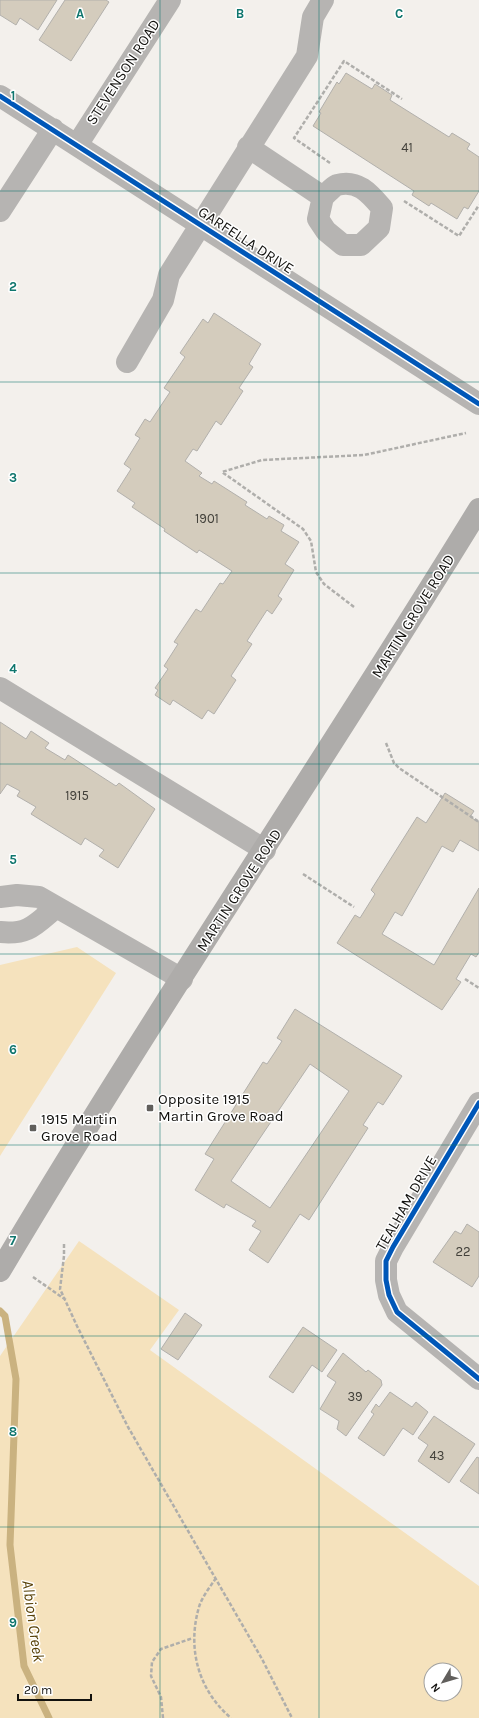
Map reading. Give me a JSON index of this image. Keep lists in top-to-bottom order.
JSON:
{
  "streets": {
    "main road": ["MARTIN GROVE ROAD"],
    "street": ["STEVENSON ROAD", "GARFELLA DRIVE", "TEALHAM DRIVE"]
  },
  "crossings": [
    ["STEVENSON ROAD", "GARFELLA DRIVE"]
  ],
  "water": ["Albion Creek"],
  "places": {
    "transit": ["Opposite 1915 Martin Grove Road", "1915 Martin Grove Road"]
  },
  "house_numbers": [
    "41",
    "1901",
    "1915",
    "22",
    "39",
    "43"
  ],
  "scale_bar": "20 m",
  "north": "bottom left",
  "grid": {
    "columns": ["A", "B", "C"],
    "rows": [
      "1",
      "2",
      "3",
      "4",
      "5",
      "6",
      "7",
      "8",
      "9"
    ]
  }
}
